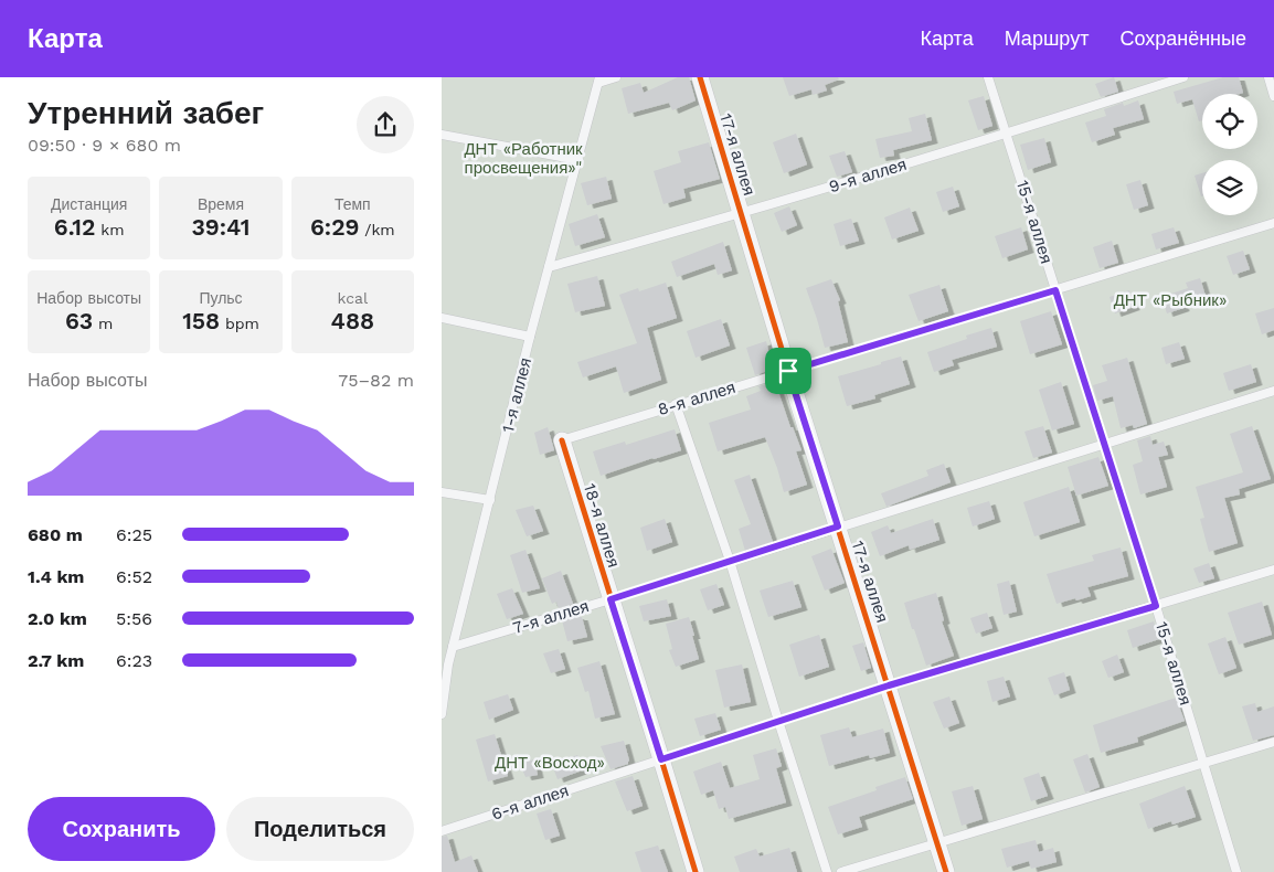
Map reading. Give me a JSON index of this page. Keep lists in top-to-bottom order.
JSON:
{
  "streets": {
    "street": ["17-я аллея", "18-я аллея"],
    "lane": [
      "9-я аллея",
      "15-я аллея",
      "1-я аллея",
      "8-я аллея",
      "7-я аллея",
      "6-я аллея"
    ]
  },
  "crossings": [
    ["17-я аллея", "9-я аллея"],
    ["17-я аллея", "8-я аллея"],
    ["17-я аллея", "7-я аллея"],
    ["17-я аллея", "6-я аллея"],
    ["9-я аллея", "15-я аллея"],
    ["9-я аллея", "1-я аллея"],
    ["15-я аллея", "8-я аллея"],
    ["15-я аллея", "7-я аллея"],
    ["15-я аллея", "6-я аллея"],
    ["1-я аллея", "7-я аллея"],
    ["8-я аллея", "18-я аллея"],
    ["18-я аллея", "7-я аллея"],
    ["18-я аллея", "6-я аллея"]
  ],
  "parks": ["ДНТ «Работник просвещения»\"", "ДНТ «Рыбник»", "ДНТ «Восход»"],
  "page": {
    "header": "Карта",
    "nav": ["Карта", "Маршрут", "Сохранённые"],
    "heading": ["Утренний забег", "09:50 · 9 × 680 m"],
    "stats": [
      ["Дистанция", "6.12 km"],
      ["Время", "39:41"],
      ["Темп", "6:29 /km"],
      ["Набор высоты", "63 m"],
      ["Пульс", "158 bpm"],
      ["kcal", "488"]
    ],
    "chart": ["Набор высоты", "75–82 m"],
    "list": [
      {
        "name": "680 m",
        "note": "6:25"
      },
      {
        "name": "1.4 km",
        "note": "6:52"
      },
      {
        "name": "2.0 km",
        "note": "5:56"
      },
      {
        "name": "2.7 km",
        "note": "6:23"
      }
    ],
    "buttons": ["Сохранить", "Поделиться"]
  }
}
